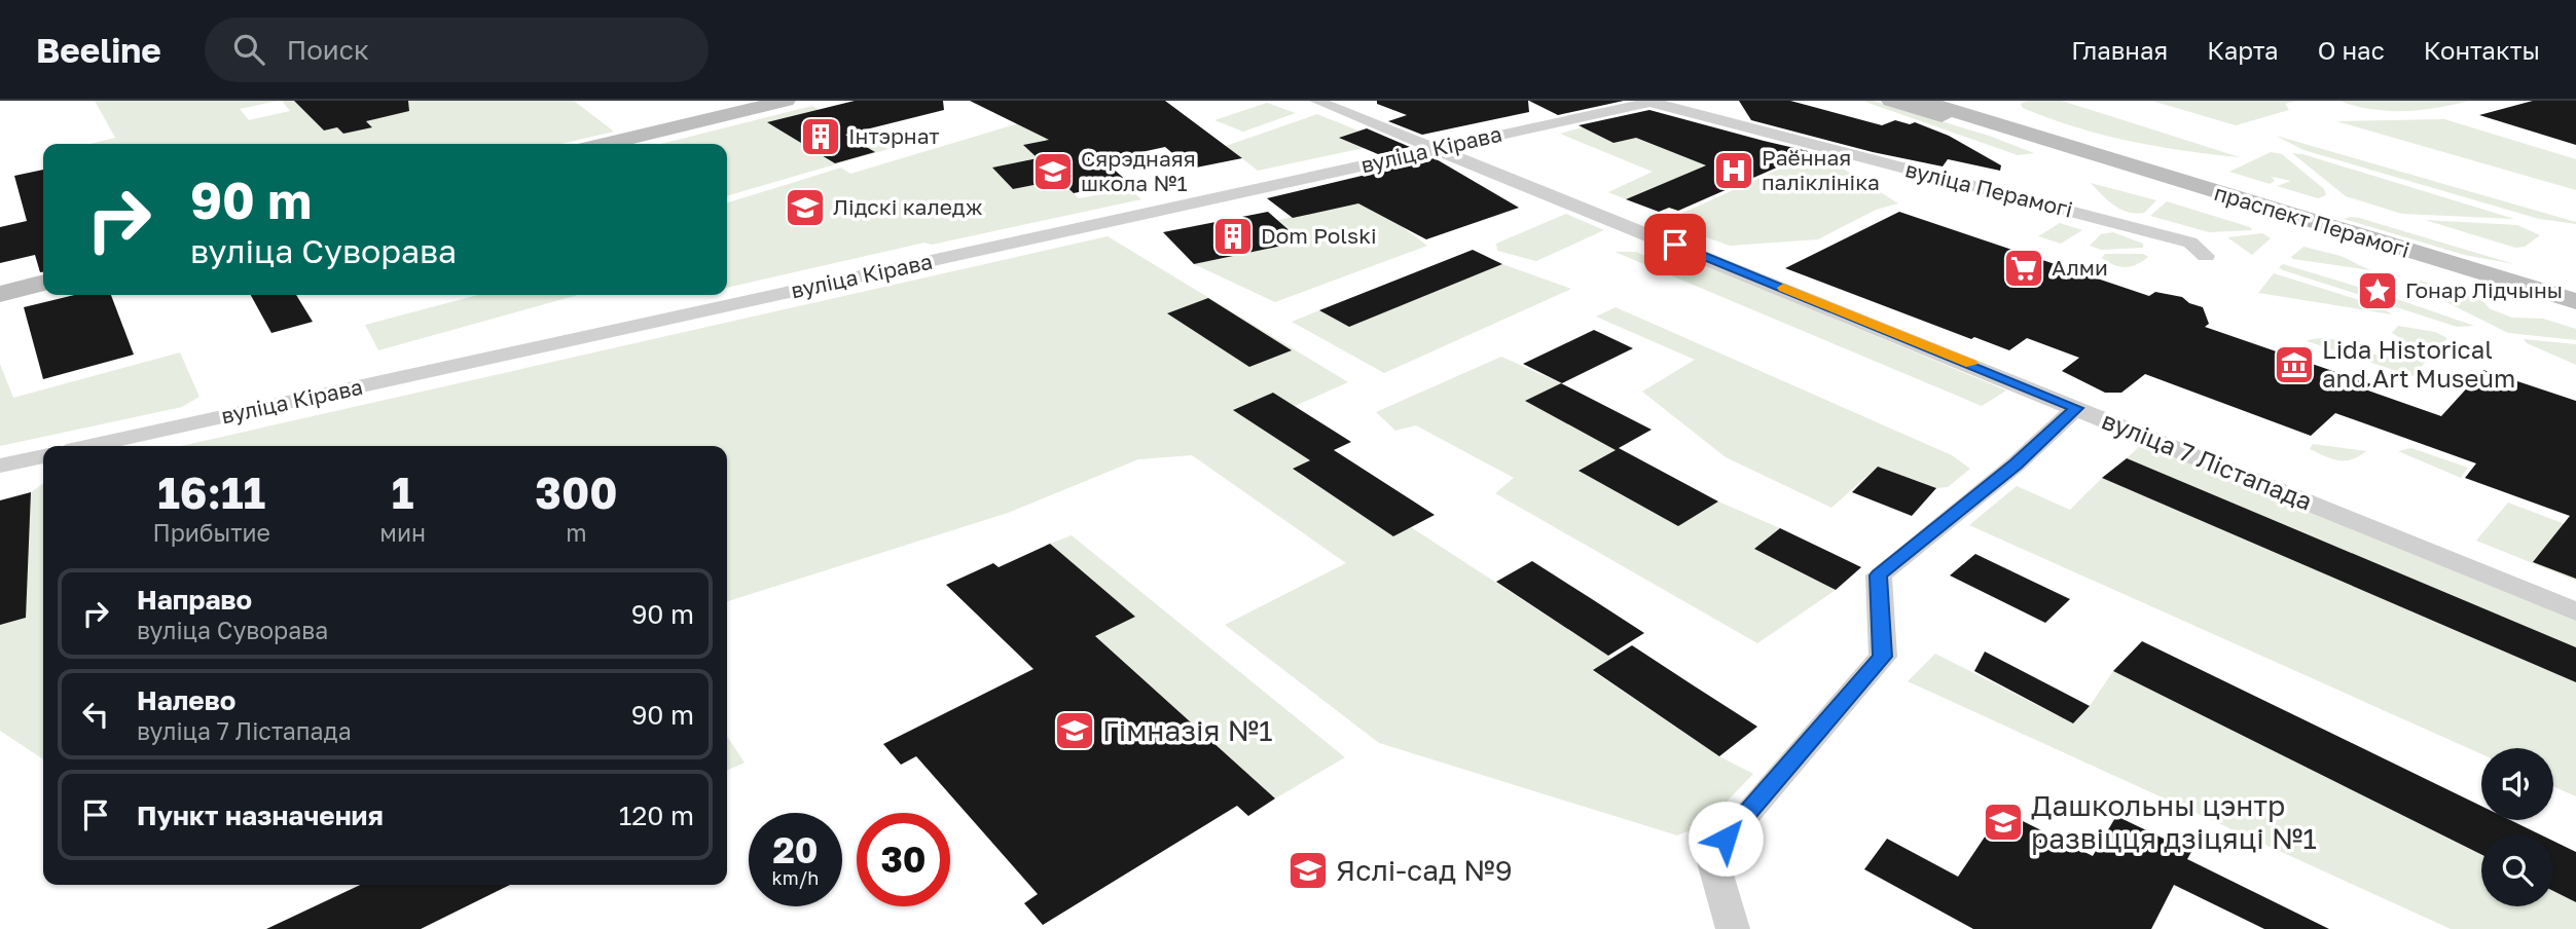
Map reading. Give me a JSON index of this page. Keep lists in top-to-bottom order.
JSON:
{
  "streets": {
    "main road": ["праспект Перамогі"],
    "street": ["вуліца Кірава", "вуліца Перамогі", "вуліца 7 Лістапада"]
  },
  "crossings": [
    ["вуліца Кірава", "вуліца Перамогі"],
    ["вуліца Кірава", "вуліца 7 Лістапада"]
  ],
  "places": {
    "building": ["Інтэрнат", "Dom Polski"],
    "hospital": ["Раённая паліклініка"],
    "school or university": [
      "Сярэднаяя школа №1",
      "Лідскі каледж",
      "Гімназія №1",
      "Дашкольны цэнтр развіцця дзіцяці №1",
      "Яслі-сад №9"
    ],
    "supermarket": ["Алми"],
    "place": ["Гонар Лідчыны"],
    "museum": ["Lida Historical and Art Museum"]
  },
  "page": {
    "header": "Beeline",
    "search": "Поиск",
    "nav": [
      "Главная",
      "Карта",
      "О нас",
      "Контакты"
    ],
    "turn": ["90 m", "вуліца Суворава"],
    "eta": [
      "16:11",
      "Прибытие",
      "1",
      "мин",
      "300",
      "m"
    ],
    "list": [
      {
        "name": "Направо",
        "note": "вуліца Суворава",
        "value": "90 m"
      },
      {
        "name": "Налево",
        "note": "вуліца 7 Лістапада",
        "value": "90 m"
      },
      {
        "name": "Пункт назначения",
        "value": "120 m"
      }
    ],
    "speed": "20 km/h",
    "limit": "30"
  }
}
